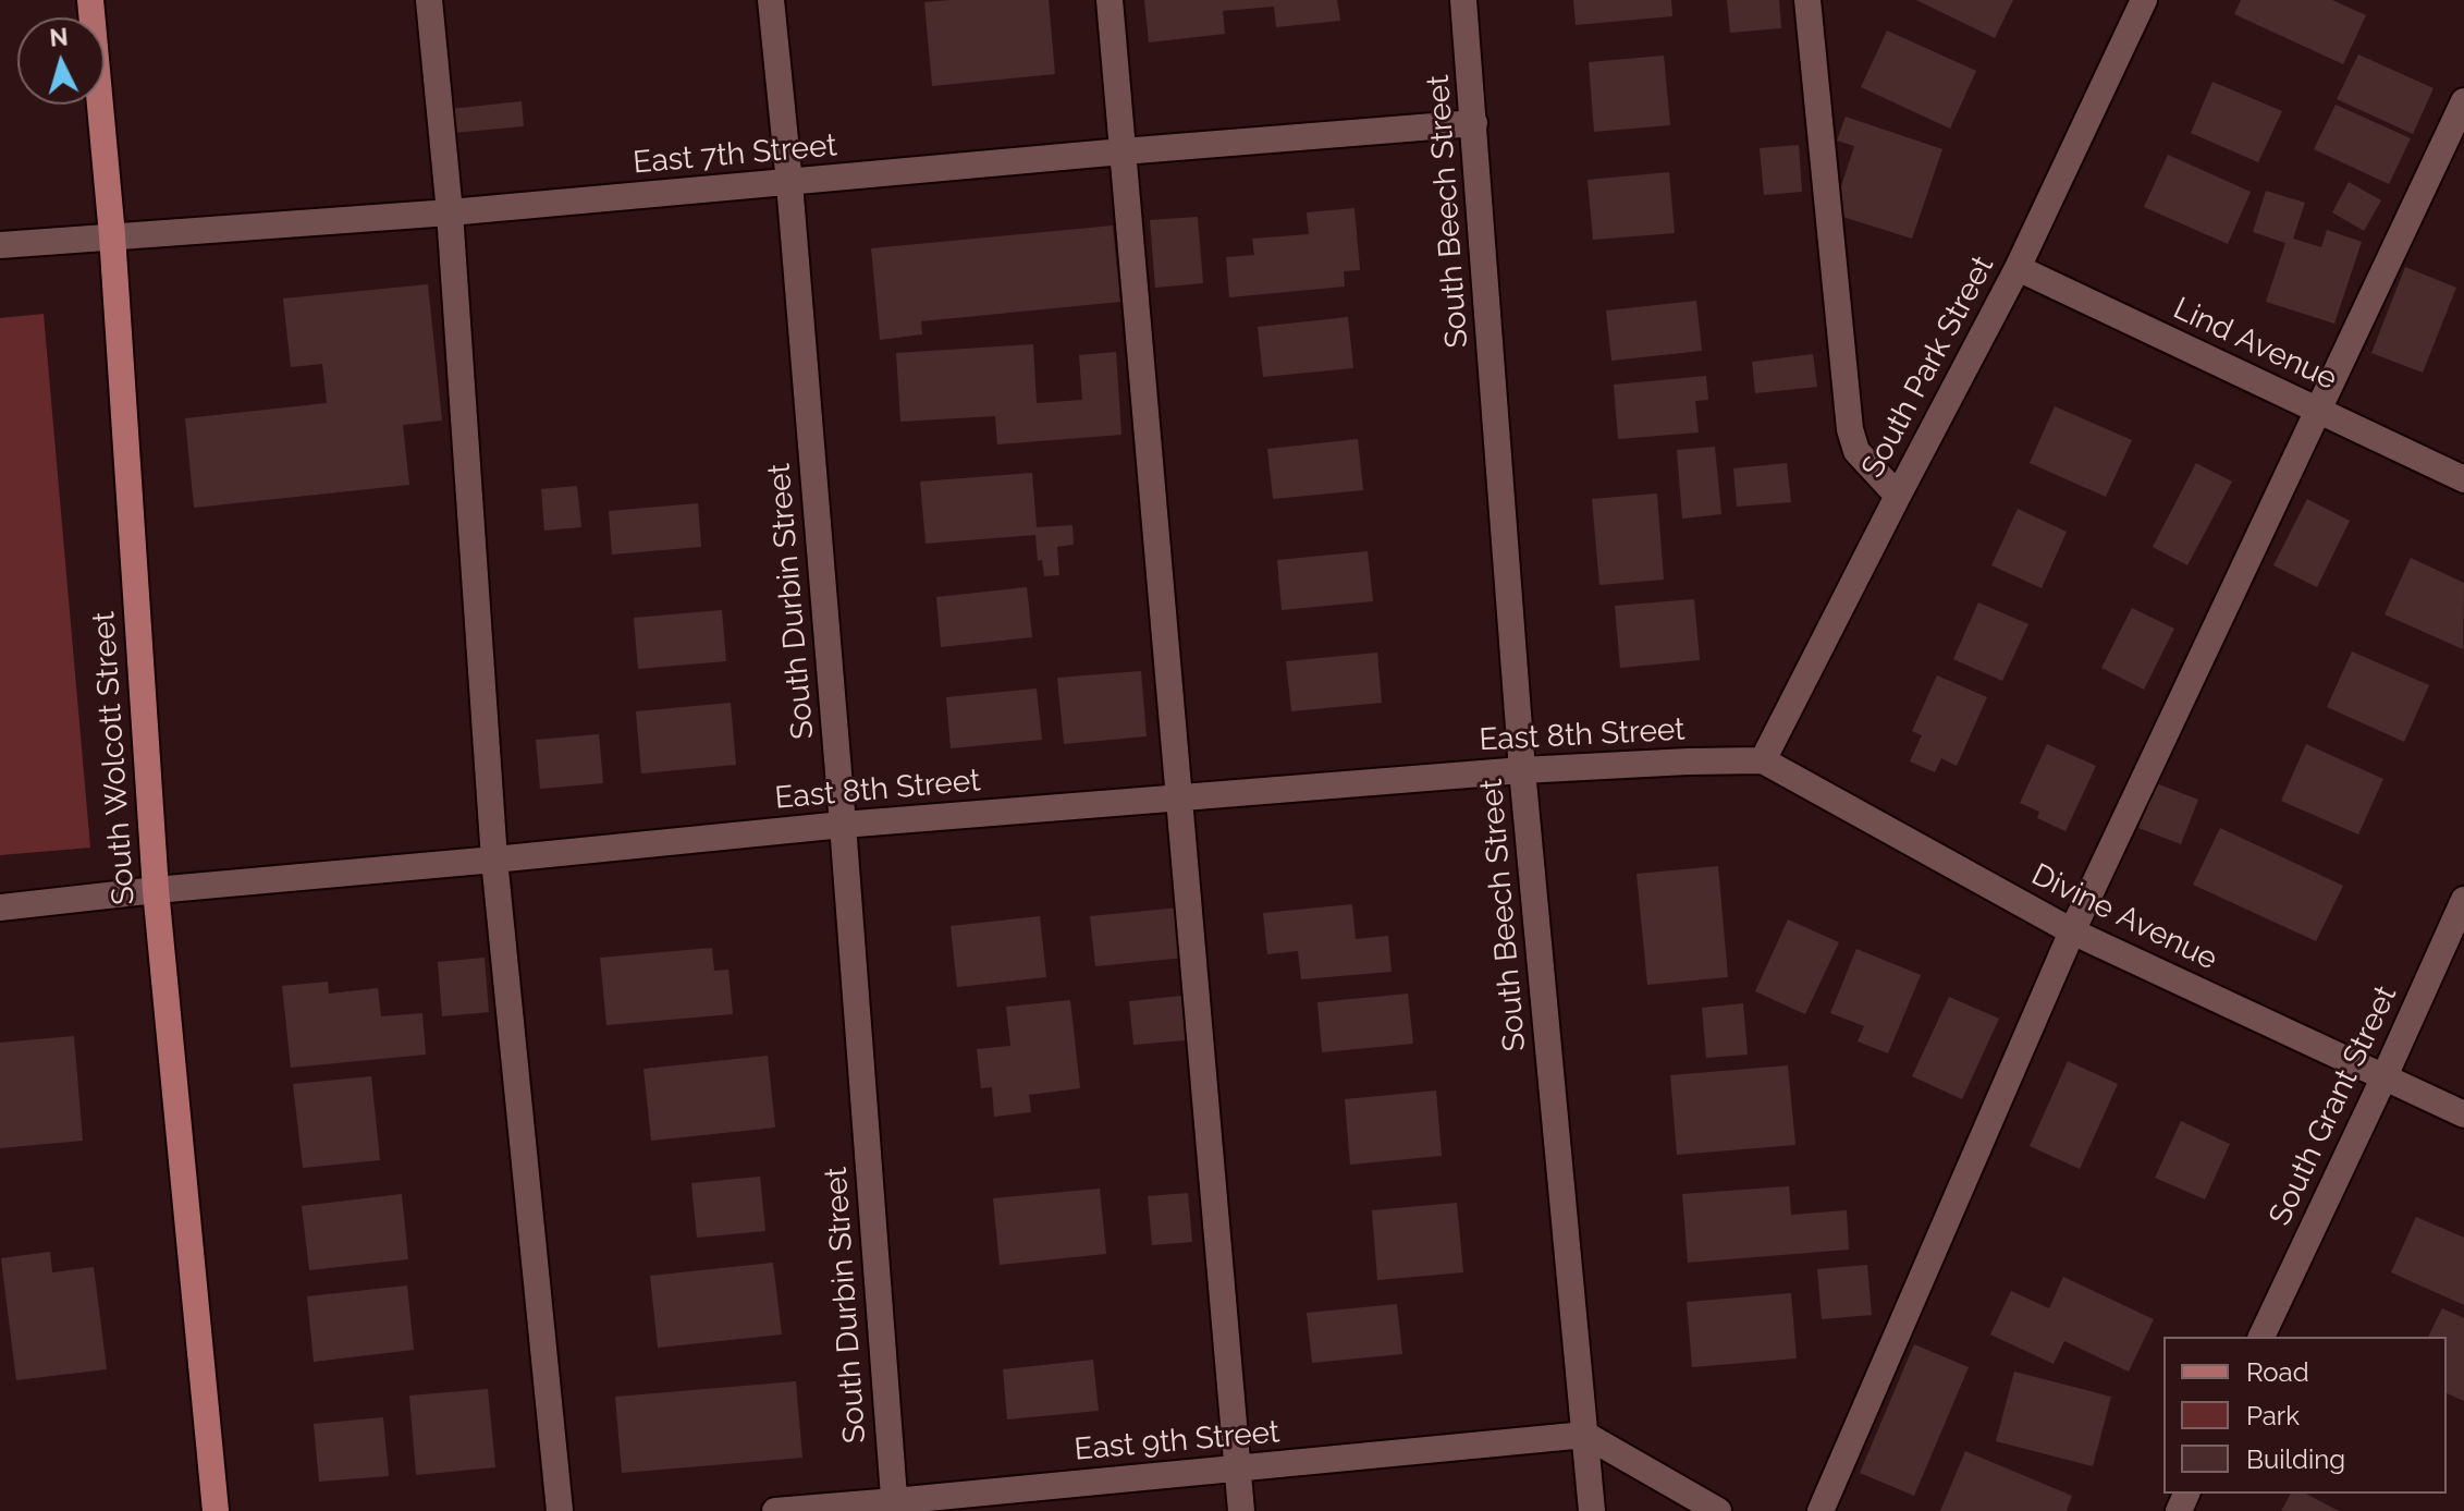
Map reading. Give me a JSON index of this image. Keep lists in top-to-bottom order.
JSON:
{
  "streets": {
    "main road": ["South Wolcott Street"],
    "street": [
      "East 7th Street",
      "South Beech Street",
      "Lind Avenue",
      "South Park Street",
      "South Durbin Street",
      "East 8th Street",
      "Divine Avenue",
      "South Grant Street",
      "East 9th Street"
    ]
  },
  "crossings": [
    ["East 7th Street", "South Beech Street"],
    ["East 7th Street", "South Durbin Street"],
    ["East 7th Street", "South Wolcott Street"],
    ["South Beech Street", "East 8th Street"],
    ["South Beech Street", "East 9th Street"],
    ["Lind Avenue", "South Park Street"],
    ["South Park Street", "East 8th Street"],
    ["South Park Street", "Divine Avenue"],
    ["South Durbin Street", "East 8th Street"],
    ["South Durbin Street", "East 9th Street"],
    ["East 8th Street", "South Wolcott Street"],
    ["East 8th Street", "Divine Avenue"],
    ["Divine Avenue", "South Grant Street"]
  ],
  "legend": ["Road", "Park", "Building"],
  "north": "top"
}
